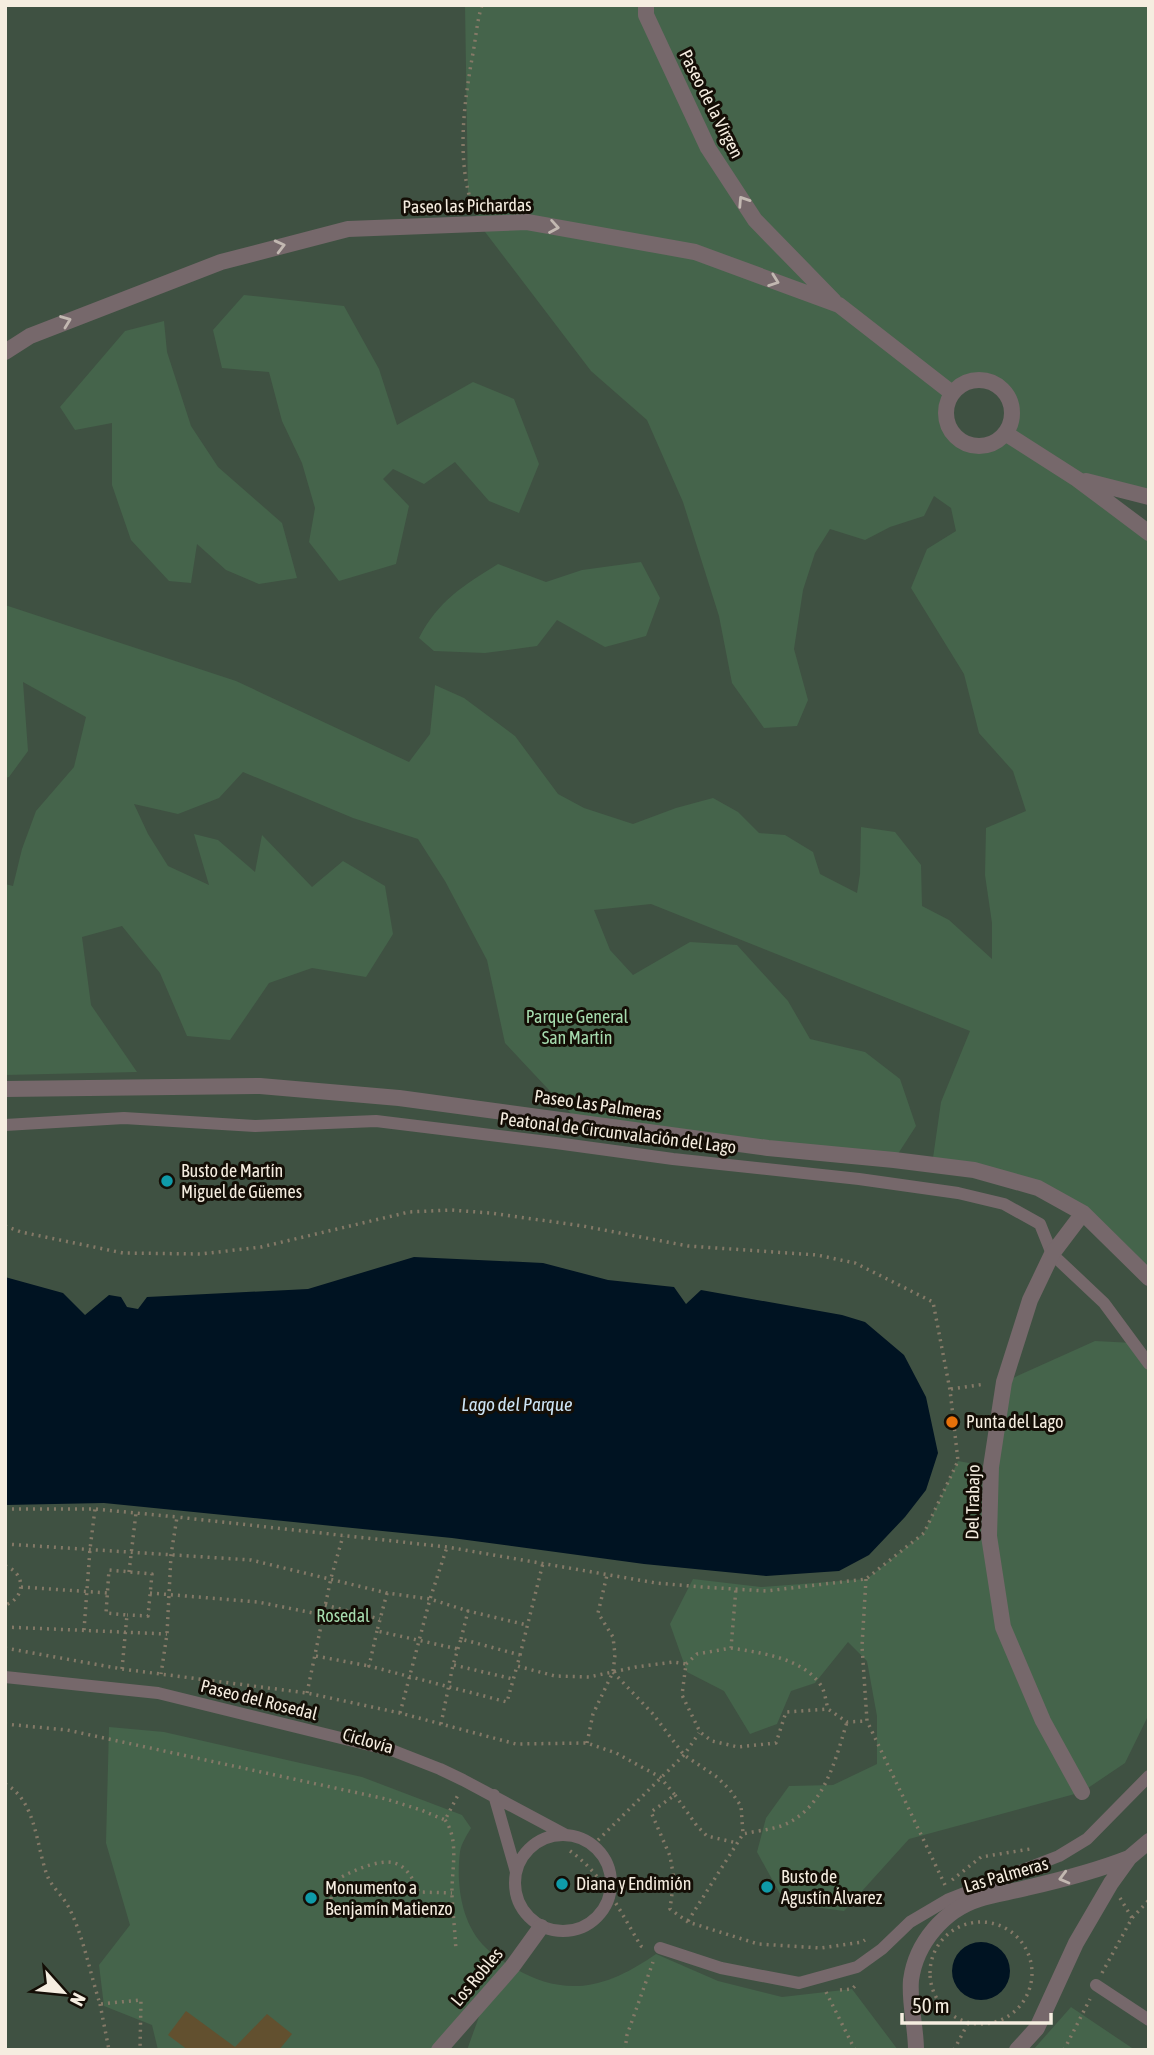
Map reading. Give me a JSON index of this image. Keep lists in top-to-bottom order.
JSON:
{
  "streets": {
    "street": [
      "Paseo de la Virgen",
      "Paseo las Pichardas",
      "Paseo Las Palmeras",
      "Peatonal de Circunvalación del Lago",
      "Del Trabajo",
      "Paseo del Rosedal",
      "Las Palmeras",
      "Los Robles"
    ]
  },
  "crossings": [
    ["Paseo de la Virgen", "Paseo las Pichardas"],
    ["Paseo Las Palmeras", "Del Trabajo"],
    ["Peatonal de Circunvalación del Lago", "Del Trabajo"]
  ],
  "one_way": ["Paseo de la Virgen", "Paseo las Pichardas"],
  "water": ["Lago del Parque"],
  "parks": ["Parque General San Martín", "Rosedal"],
  "places": [
    "Busto de Martín Miguel de Güemes",
    "Punta del Lago",
    "Diana y Endimión",
    "Busto de Agustín Álvarez",
    "Monumento a Benjamín Matienzo"
  ],
  "scale_bar": "50 m",
  "north": "bottom right"
}
